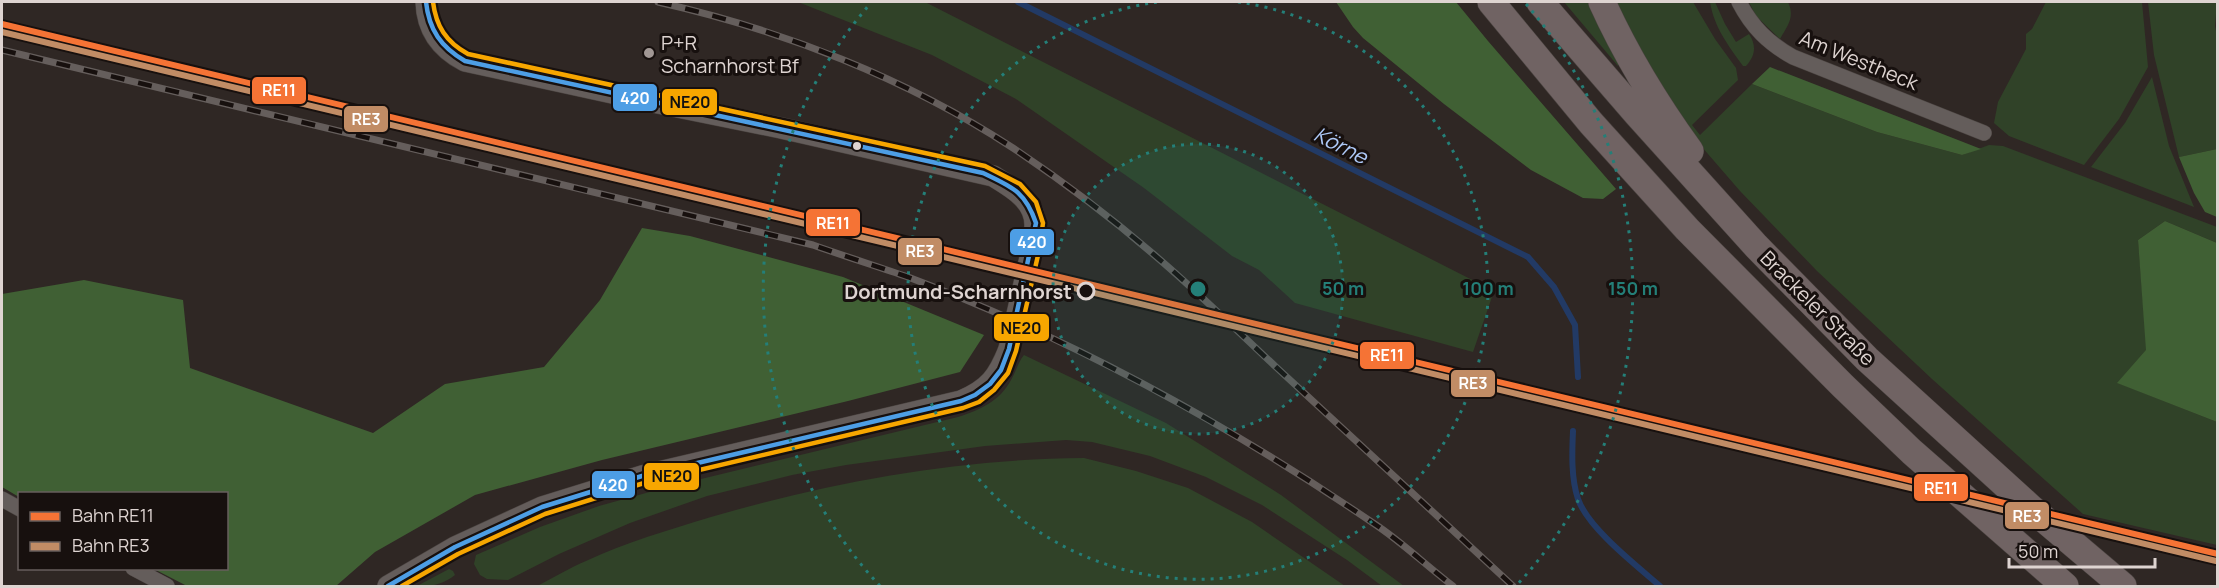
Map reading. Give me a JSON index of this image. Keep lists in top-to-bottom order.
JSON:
{
  "streets": {
    "highway": ["Brackeler Straße"],
    "street": ["Am Westheck"]
  },
  "water": ["Körne"],
  "places": ["P+R Scharnhorst Bf", "Dortmund-Scharnhorst"],
  "lines": [
    "transit line 420",
    "transit line NE20",
    "rail line RE11",
    "rail line RE3"
  ],
  "legend": ["Bahn RE11", "Bahn RE3"],
  "scale_bar": "50 m",
  "rings": ["50 m", "100 m", "150 m"]
}
